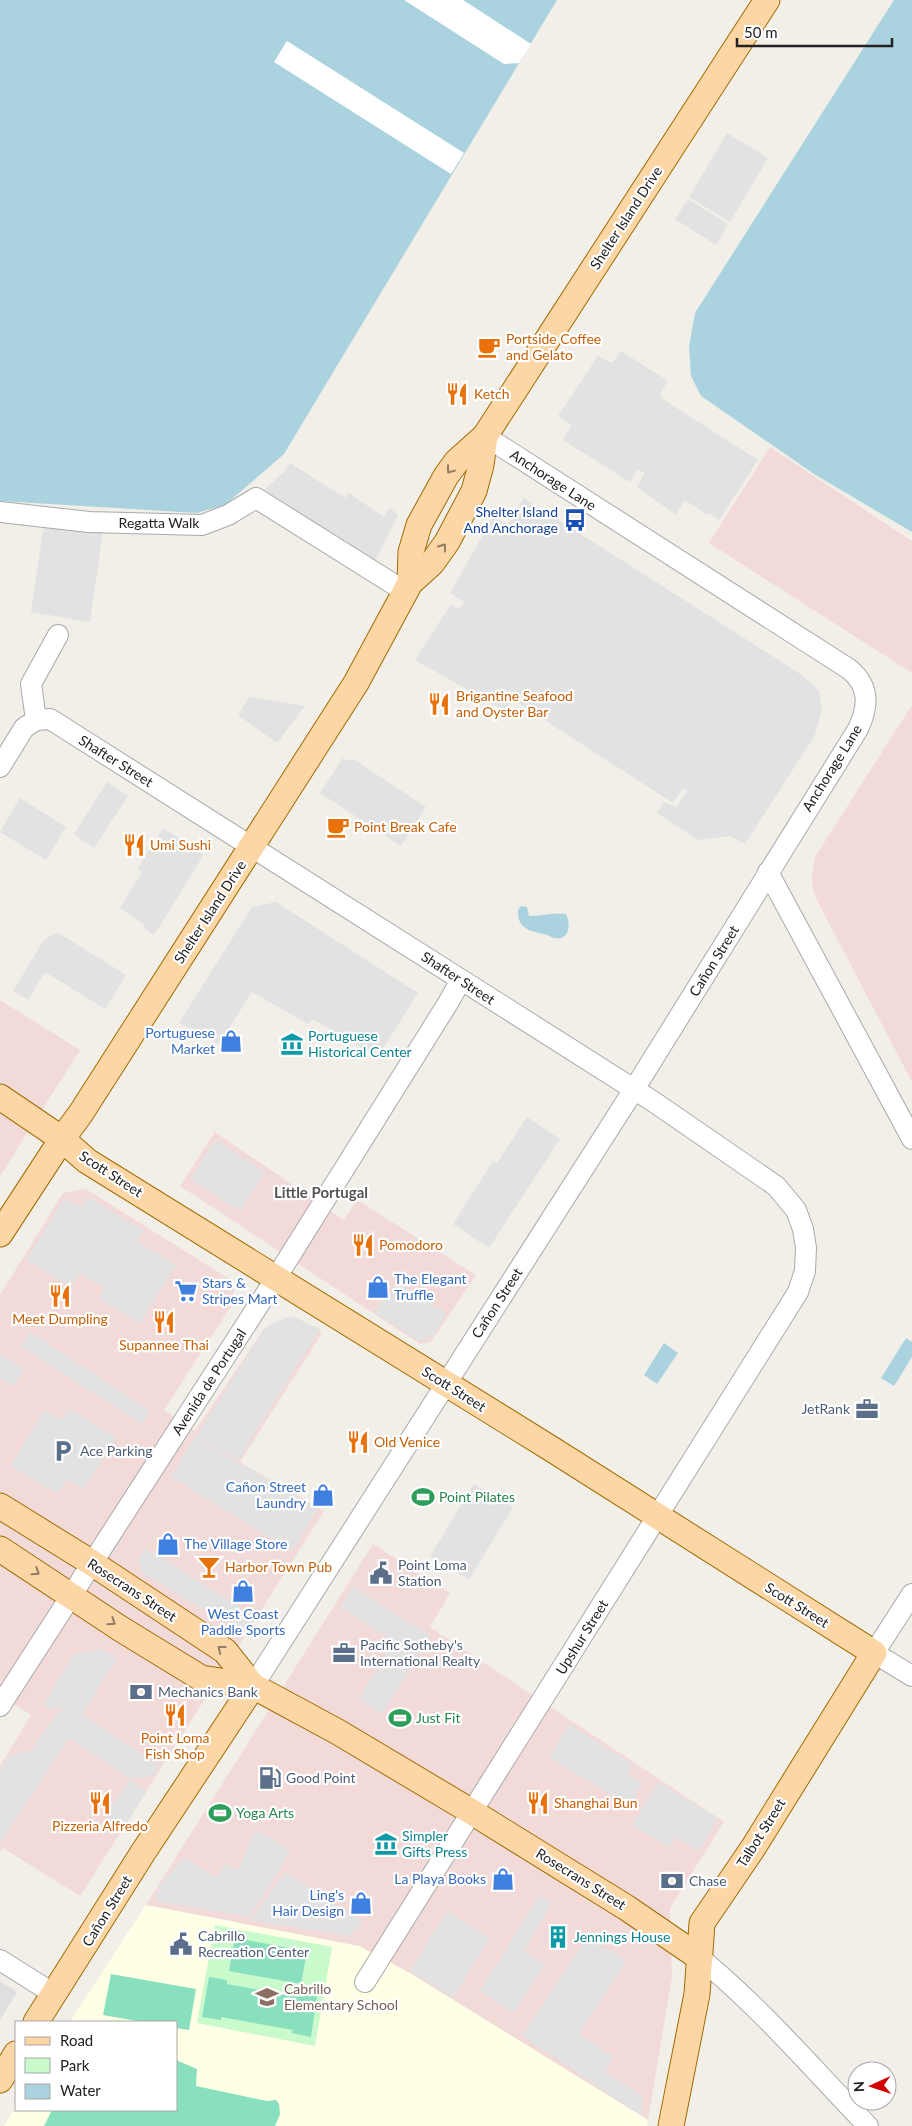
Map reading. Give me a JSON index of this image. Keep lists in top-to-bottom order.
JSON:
{
  "streets": {
    "main road": [
      "Shelter Island Drive",
      "Cañon Street",
      "Scott Street",
      "Rosecrans Street",
      "Talbot Street"
    ],
    "street": [
      "Anchorage Lane",
      "Regatta Walk",
      "Shafter Street",
      "Avenida de Portugal",
      "Upshur Street"
    ]
  },
  "crossings": [
    ["Shelter Island Drive", "Anchorage Lane"],
    ["Shelter Island Drive", "Regatta Walk"],
    ["Shelter Island Drive", "Shafter Street"],
    ["Shelter Island Drive", "Scott Street"],
    ["Anchorage Lane", "Cañon Street"],
    ["Shafter Street", "Cañon Street"],
    ["Shafter Street", "Avenida de Portugal"],
    ["Shafter Street", "Upshur Street"],
    ["Cañon Street", "Scott Street"],
    ["Cañon Street", "Rosecrans Street"],
    ["Scott Street", "Avenida de Portugal"],
    ["Scott Street", "Upshur Street"],
    ["Scott Street", "Talbot Street"],
    ["Avenida de Portugal", "Rosecrans Street"],
    ["Rosecrans Street", "Upshur Street"],
    ["Rosecrans Street", "Talbot Street"]
  ],
  "districts": ["Little Portugal"],
  "places": {
    "cafe": ["Portside Coffee and Gelato", "Point Break Cafe"],
    "restaurant": [
      "Ketch",
      "Brigantine Seafood and Oyster Bar",
      "Umi Sushi",
      "Pomodoro",
      "Meet Dumpling",
      "Supannee Thai",
      "Old Venice",
      "Point Loma Fish Shop",
      "Pizzeria Alfredo",
      "Shanghai Bun"
    ],
    "bus stop": ["Shelter Island And Anchorage"],
    "shop": [
      "Portuguese Market",
      "The Elegant Truffle",
      "Cañon Street Laundry",
      "The Village Store",
      "West Coast Paddle Sports",
      "La Playa Books",
      "Ling's Hair Design"
    ],
    "museum": ["Portuguese Historical Center", "Simpler Gifts Press"],
    "supermarket": ["Stars & Stripes Mart"],
    "office": ["JetRank", "Pacific Sotheby's International Realty"],
    "parking": ["Ace Parking"],
    "sports": ["Point Pilates", "Just Fit", "Yoga Arts"],
    "bar": ["Harbor Town Pub"],
    "public building": ["Point Loma Station", "Cabrillo Recreation Center"],
    "bank": ["Mechanics Bank", "Chase"],
    "fuel station": ["Good Point"],
    "building": ["Jennings House"],
    "school or university": ["Cabrillo Elementary School"]
  },
  "legend": ["Road", "Park", "Water"],
  "scale_bar": "50 m",
  "north": "left"
}
